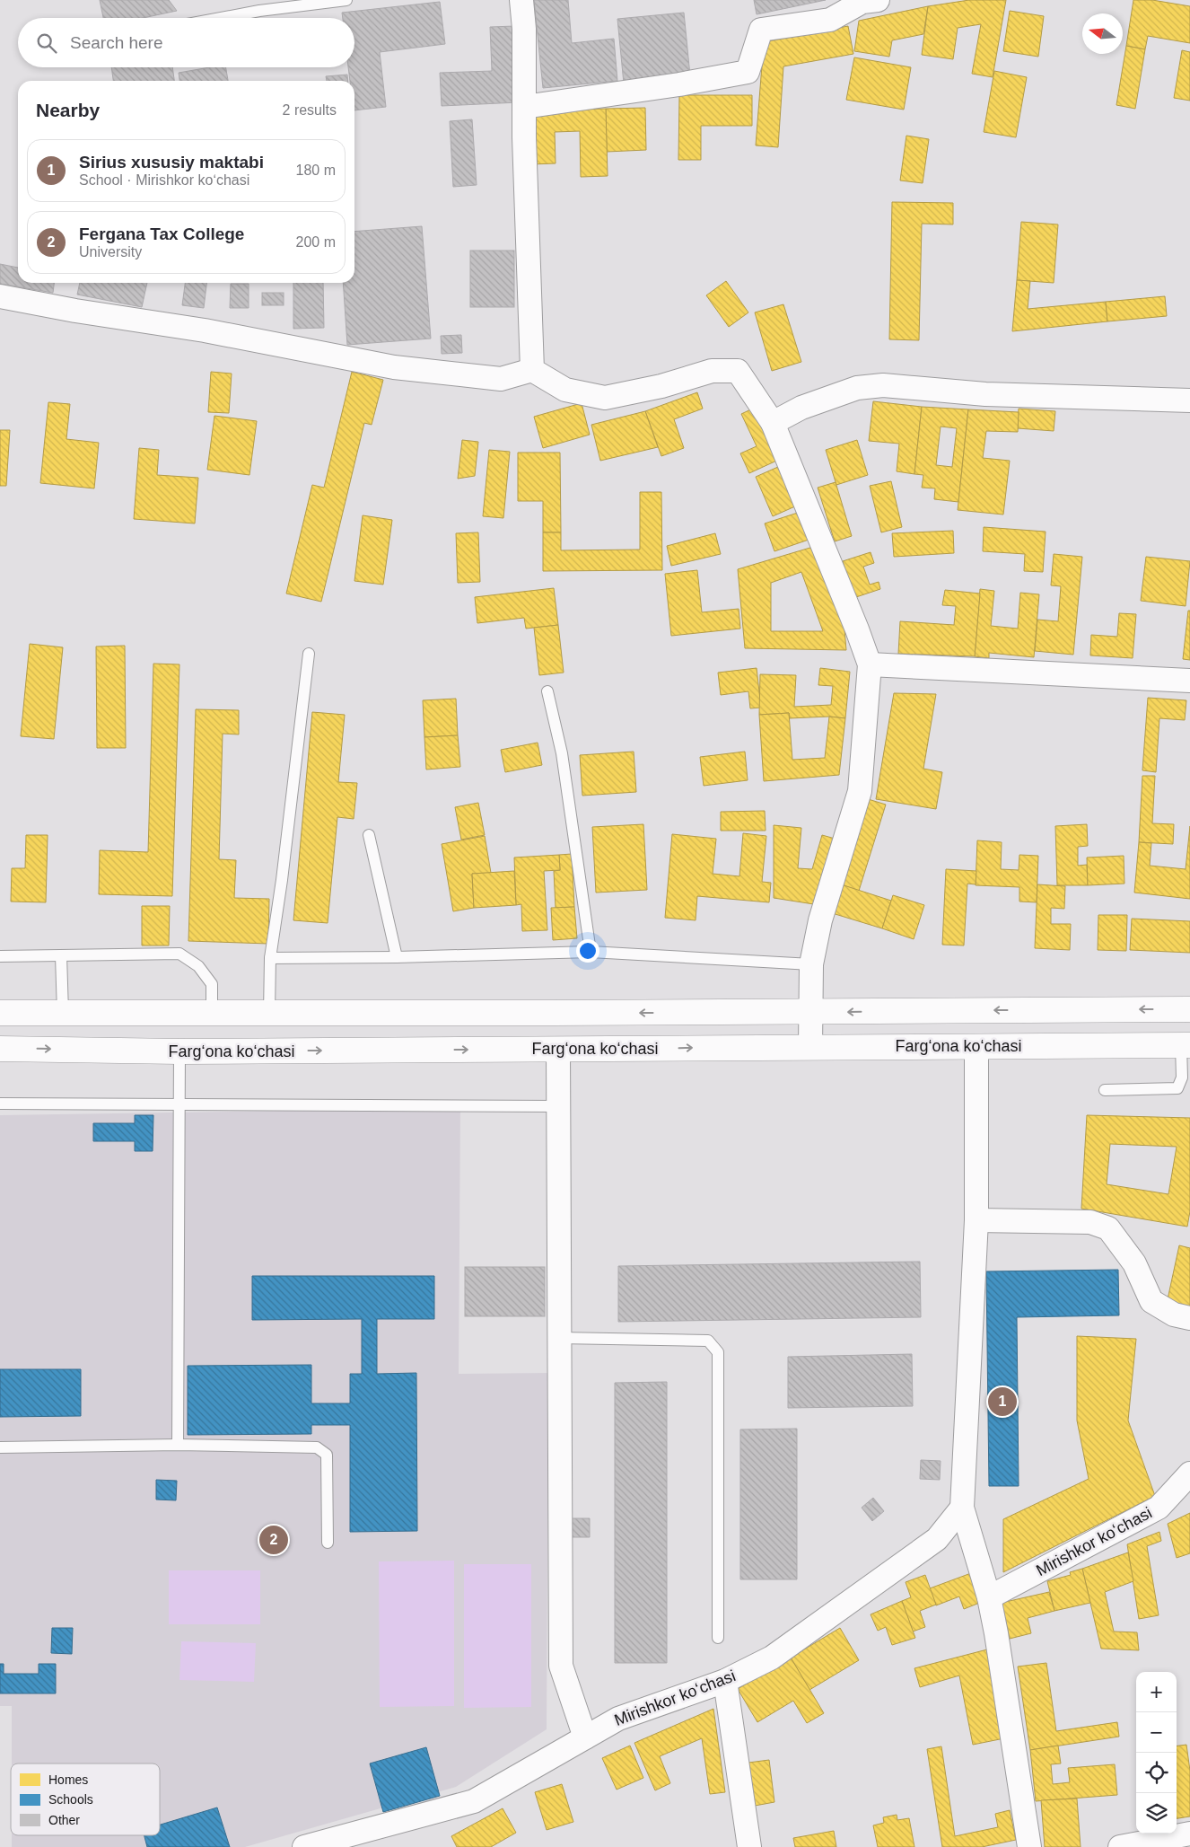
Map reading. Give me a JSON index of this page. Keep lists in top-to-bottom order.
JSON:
{
  "streets": {
    "main road": ["Fargʻona koʻchasi"],
    "street": ["Mirishkor koʻchasi"]
  },
  "legend": ["Homes", "Schools", "Other"],
  "north": "left",
  "page": {
    "search": "Search here",
    "heading": ["Nearby", "2 results"],
    "list": [
      {
        "mark": "1",
        "name": "Sirius xususiy maktabi",
        "note": "School · Mirishkor koʻchasi",
        "value": "180 m"
      },
      {
        "mark": "2",
        "name": "Fergana Tax College",
        "note": "University",
        "value": "200 m"
      }
    ],
    "pins": ["1", "2"],
    "map_buttons": ["+", "−"]
  }
}
